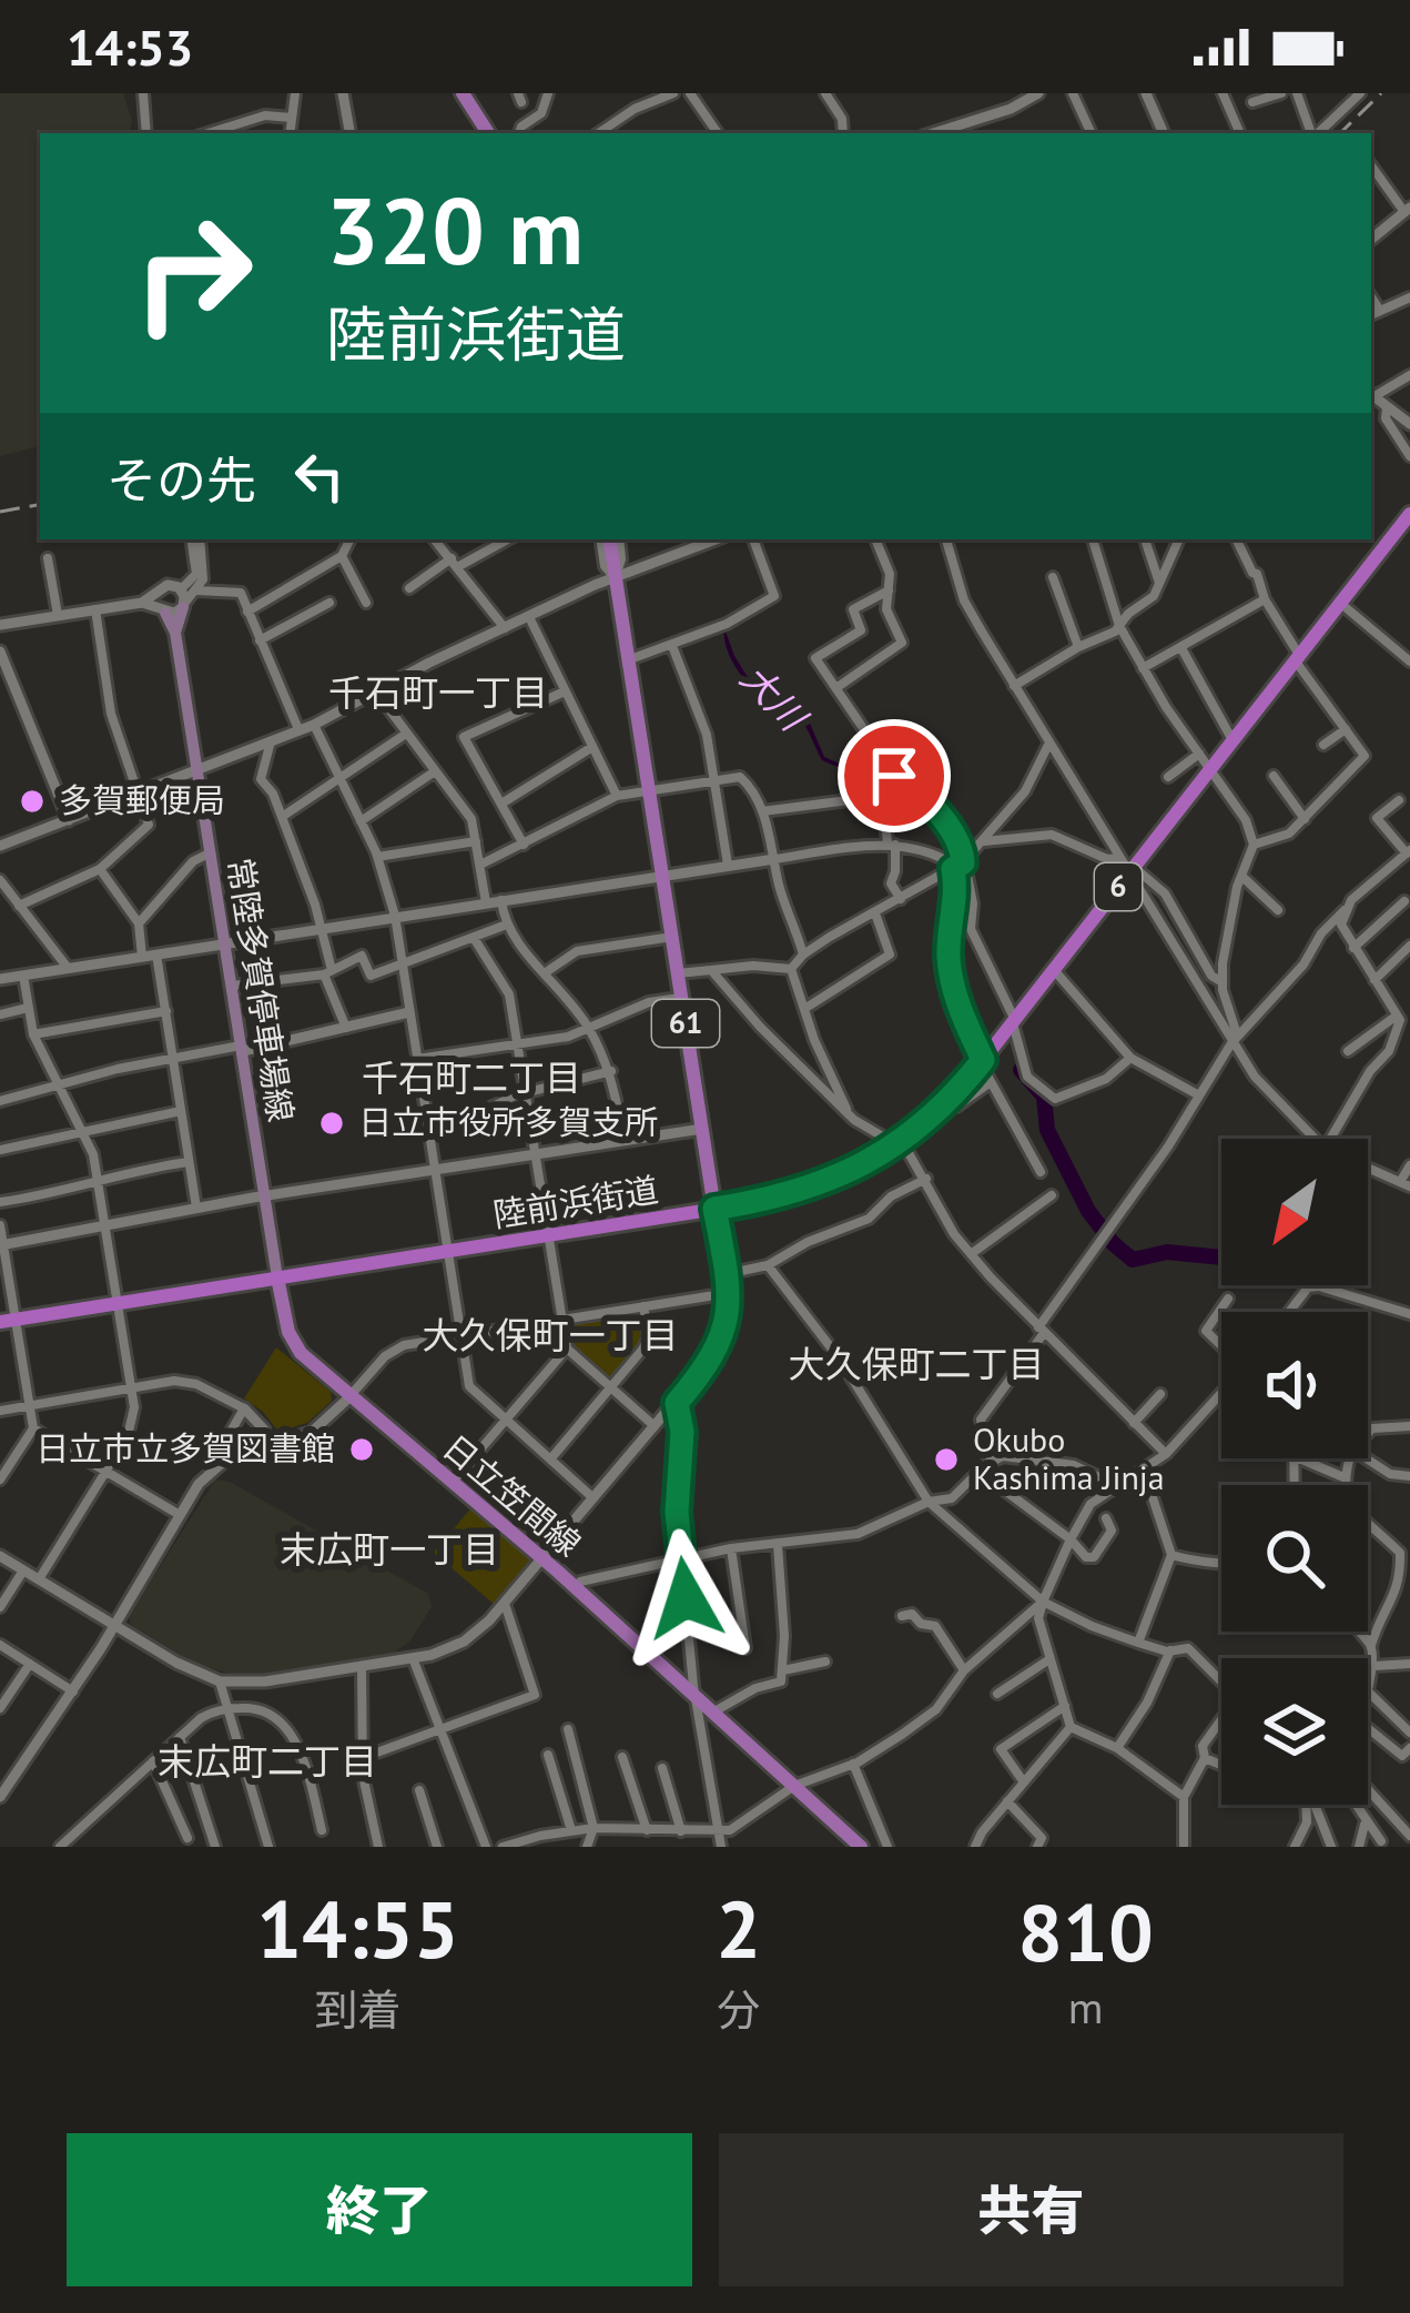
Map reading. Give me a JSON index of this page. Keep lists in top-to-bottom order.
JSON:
{
  "streets": {
    "highway": ["6", "陸前浜街道"],
    "main road": ["常陸多賀停車場線", "61", "日立笠間線"]
  },
  "crossings": [
    ["常陸多賀停車場線", "陸前浜街道"],
    ["常陸多賀停車場線", "日立笠間線"],
    ["61", "陸前浜街道"],
    ["陸前浜街道", "日立笠間線"]
  ],
  "districts": [
    "千石町一丁目",
    "千石町二丁目",
    "大久保町一丁目",
    "大久保町二丁目",
    "末広町一丁目",
    "末広町二丁目"
  ],
  "water": ["大川"],
  "places": [
    "多賀郵便局",
    "日立市役所多賀支所",
    "日立市立多賀図書館",
    "Okubo Kashima Jinja"
  ],
  "north": "bottom left",
  "page": {
    "status": "14:53",
    "turn": ["320 m", "陸前浜街道"],
    "then": "その先",
    "eta": [
      "14:55",
      "到着",
      "2",
      "分",
      "810",
      "m"
    ],
    "buttons": ["終了", "共有"]
  }
}
